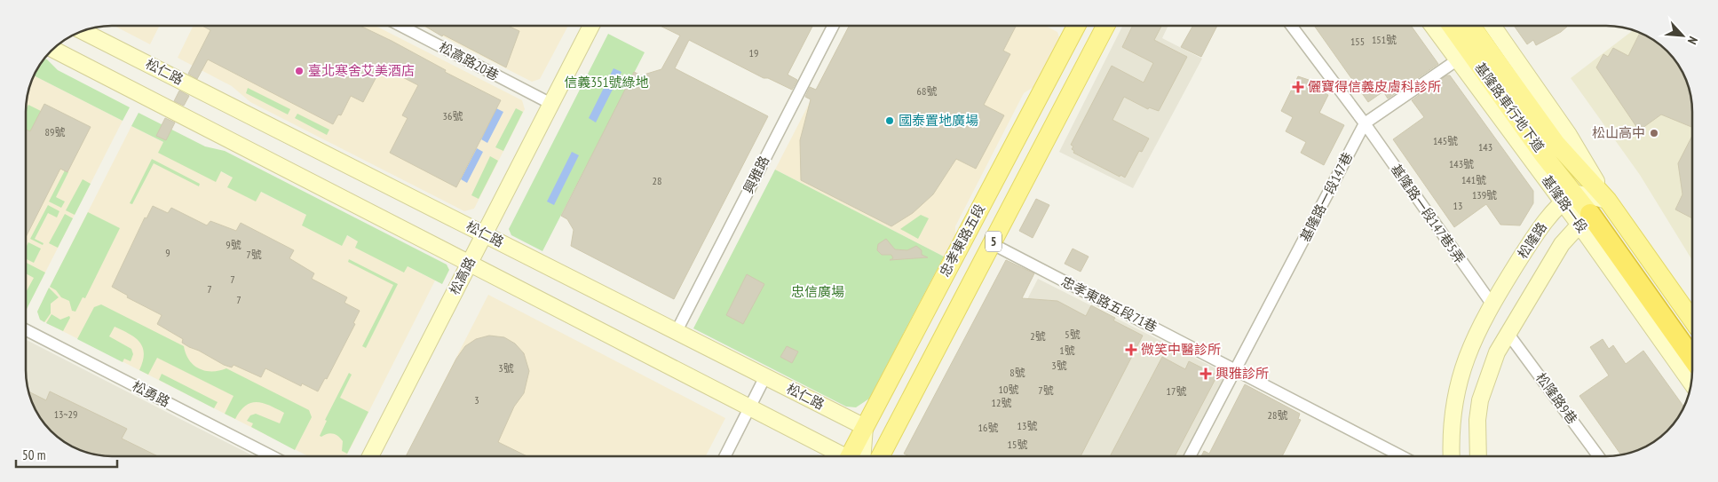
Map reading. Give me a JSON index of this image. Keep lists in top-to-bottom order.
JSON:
{
  "streets": {
    "main road": ["基隆路車行地下道", "忠孝東路五段", "5"],
    "street": [
      "松高路20巷",
      "松仁路",
      "興雅路",
      "基隆路一段147巷",
      "基隆路一段",
      "基隆路一段147巷5弄",
      "松隆路",
      "松高路",
      "忠孝東路五段71巷",
      "松勇路",
      "松隆路9巷"
    ]
  },
  "crossings": [
    ["松高路20巷", "松高路"],
    ["松仁路", "興雅路"],
    ["松仁路", "忠孝東路五段"],
    ["松仁路", "松高路"],
    ["基隆路車行地下道", "基隆路一段"],
    ["基隆路車行地下道", "松隆路"],
    ["基隆路一段147巷", "基隆路一段"],
    ["基隆路一段147巷", "基隆路一段147巷5弄"],
    ["基隆路一段147巷", "忠孝東路五段71巷"],
    ["基隆路一段", "松隆路"],
    ["基隆路一段147巷5弄", "松隆路"],
    ["忠孝東路五段", "忠孝東路五段71巷"],
    ["松隆路", "松隆路9巷"]
  ],
  "parks": ["信義351號綠地", "忠信廣場"],
  "places": {
    "other": ["臺北寒舍艾美酒店", "國泰置地廣場", "松山高中"],
    "health": ["儷寶得信義皮膚科診所", "微笑中醫診所", "興雅診所"]
  },
  "house_numbers": [
    "151號",
    "155",
    "19",
    "68號",
    "36號",
    "89號",
    "145號",
    "143",
    "143號",
    "141號",
    "28",
    "139號",
    "13",
    "9號",
    "9",
    "7號",
    "7",
    "7",
    "7",
    "5號",
    "2號",
    "1號",
    "3號",
    "3號",
    "8號",
    "10號",
    "7號",
    "17號",
    "3",
    "12號",
    "13~29",
    "28號",
    "13號",
    "16號",
    "15號"
  ],
  "scale_bar": "50 m",
  "north": "bottom right"
}
